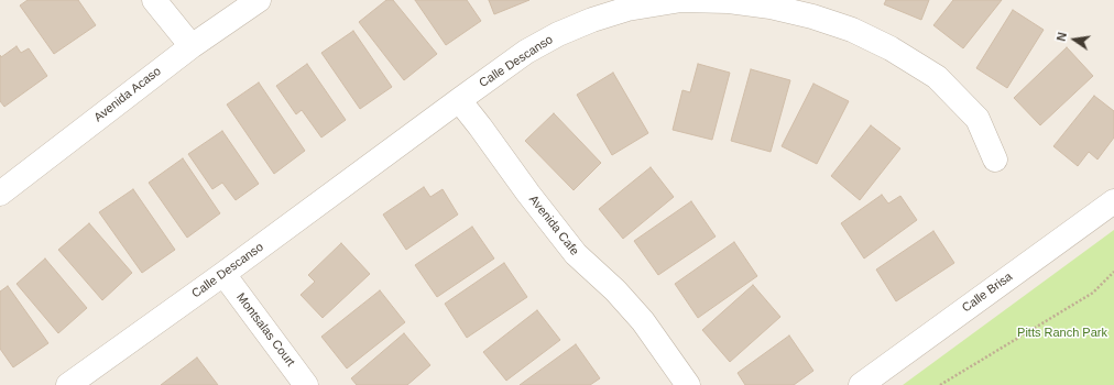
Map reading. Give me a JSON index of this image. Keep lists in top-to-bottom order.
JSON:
{
  "streets": {
    "street": [
      "Calle Descanso",
      "Avenida Acaso",
      "Avenida Cafe",
      "Calle Brisa",
      "Montsalas Court"
    ]
  },
  "crossings": [
    ["Calle Descanso", "Avenida Cafe"],
    ["Calle Descanso", "Montsalas Court"]
  ],
  "parks": ["Pitts Ranch Park"],
  "north": "left"
}
